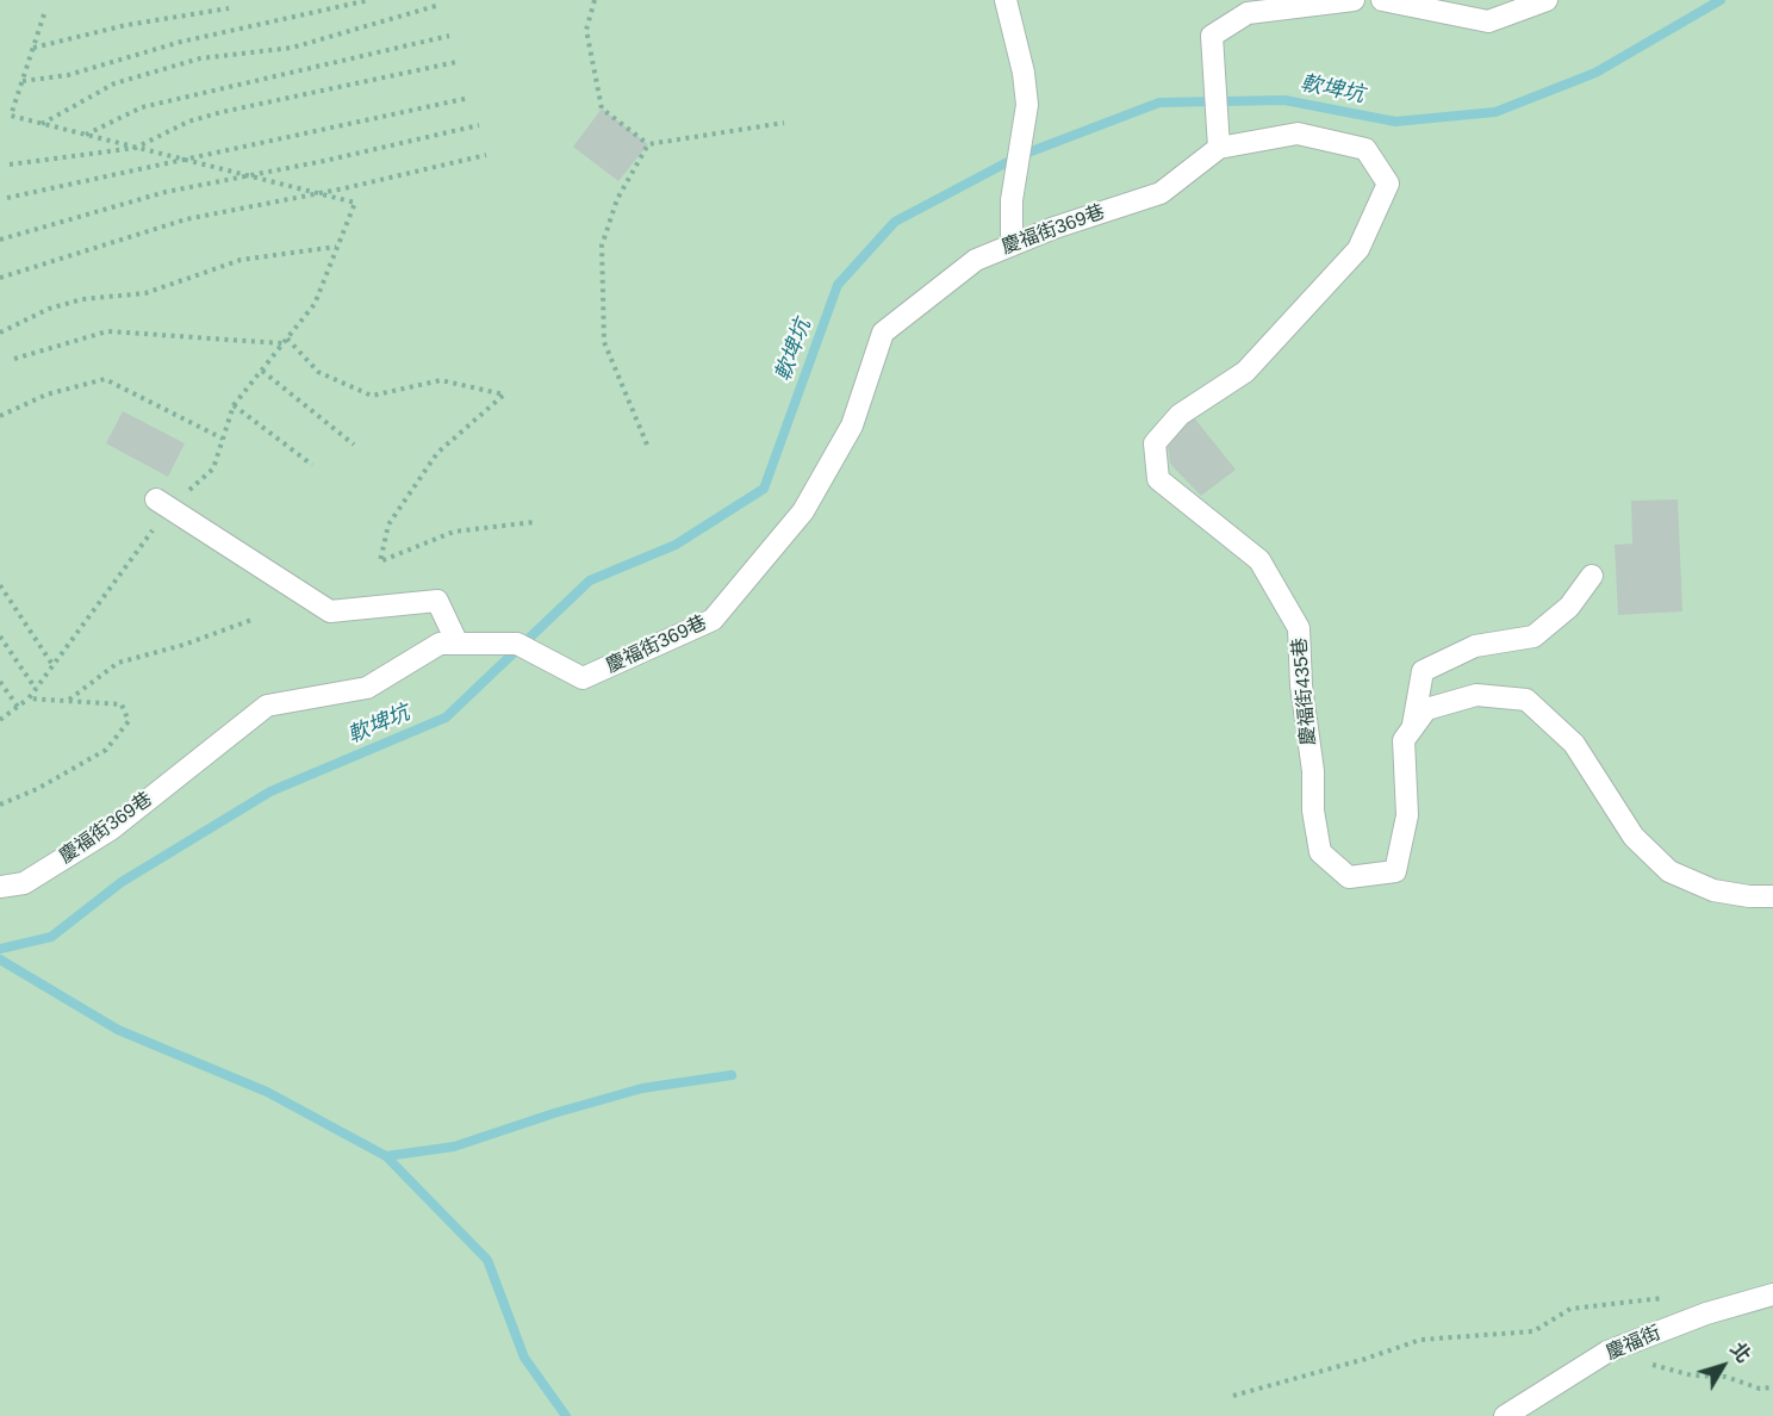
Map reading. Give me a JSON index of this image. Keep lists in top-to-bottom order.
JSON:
{
  "streets": {
    "street": ["慶福街369巷", "慶福街435巷", "慶福街"]
  },
  "crossings": [
    ["慶福街369巷", "慶福街435巷"]
  ],
  "water": ["軟埤坑"],
  "north": "top right"
}
